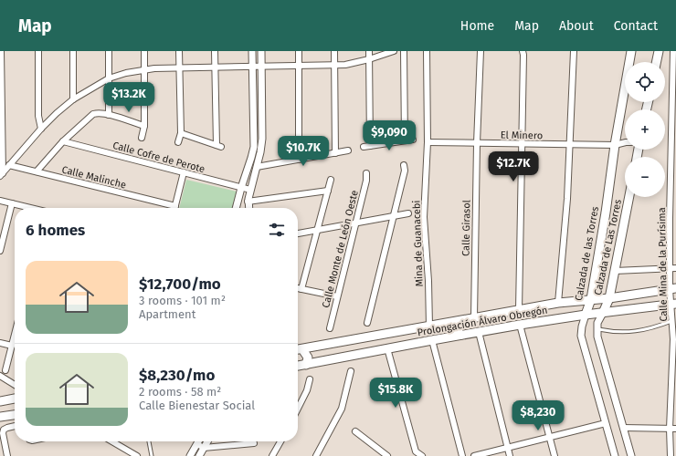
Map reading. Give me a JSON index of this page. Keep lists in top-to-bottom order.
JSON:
{
  "streets": {
    "main road": ["Calzada de Las Torres", "Calzada de las Torres", "Prolongación Álvaro Obregón"],
    "street": [
      "El Minero",
      "Calle Cofre de Perote",
      "Calle Malinche",
      "Calle Girasol",
      "Mina de Guanacebi",
      "Calle Monte de León Oeste",
      "Calle Mina de la Purísima"
    ]
  },
  "crossings": [
    ["El Minero", "Calle Girasol"],
    ["El Minero", "Mina de Guanacebi"],
    ["El Minero", "Calzada de las Torres"],
    ["Calle Girasol", "Prolongación Álvaro Obregón"],
    ["Mina de Guanacebi", "Prolongación Álvaro Obregón"],
    ["Calzada de Las Torres", "Prolongación Álvaro Obregón"],
    ["Calzada de las Torres", "Prolongación Álvaro Obregón"],
    ["Calle Mina de la Purísima", "Prolongación Álvaro Obregón"]
  ],
  "page": {
    "header": "Map",
    "nav": [
      "Home",
      "Map",
      "About",
      "Contact"
    ],
    "map_buttons": ["+", "−"],
    "price": [
      "$13.2K",
      "$9,090",
      "$10.7K",
      "$12.7K",
      "$15.8K",
      "$8,230"
    ],
    "heading": "6 homes",
    "list": [
      {
        "name": "$12,700/mo",
        "note": "3 rooms · 101 m² · Apartment"
      },
      {
        "name": "$8,230/mo",
        "note": "2 rooms · 58 m² · Calle Bienestar Social"
      }
    ]
  }
}
